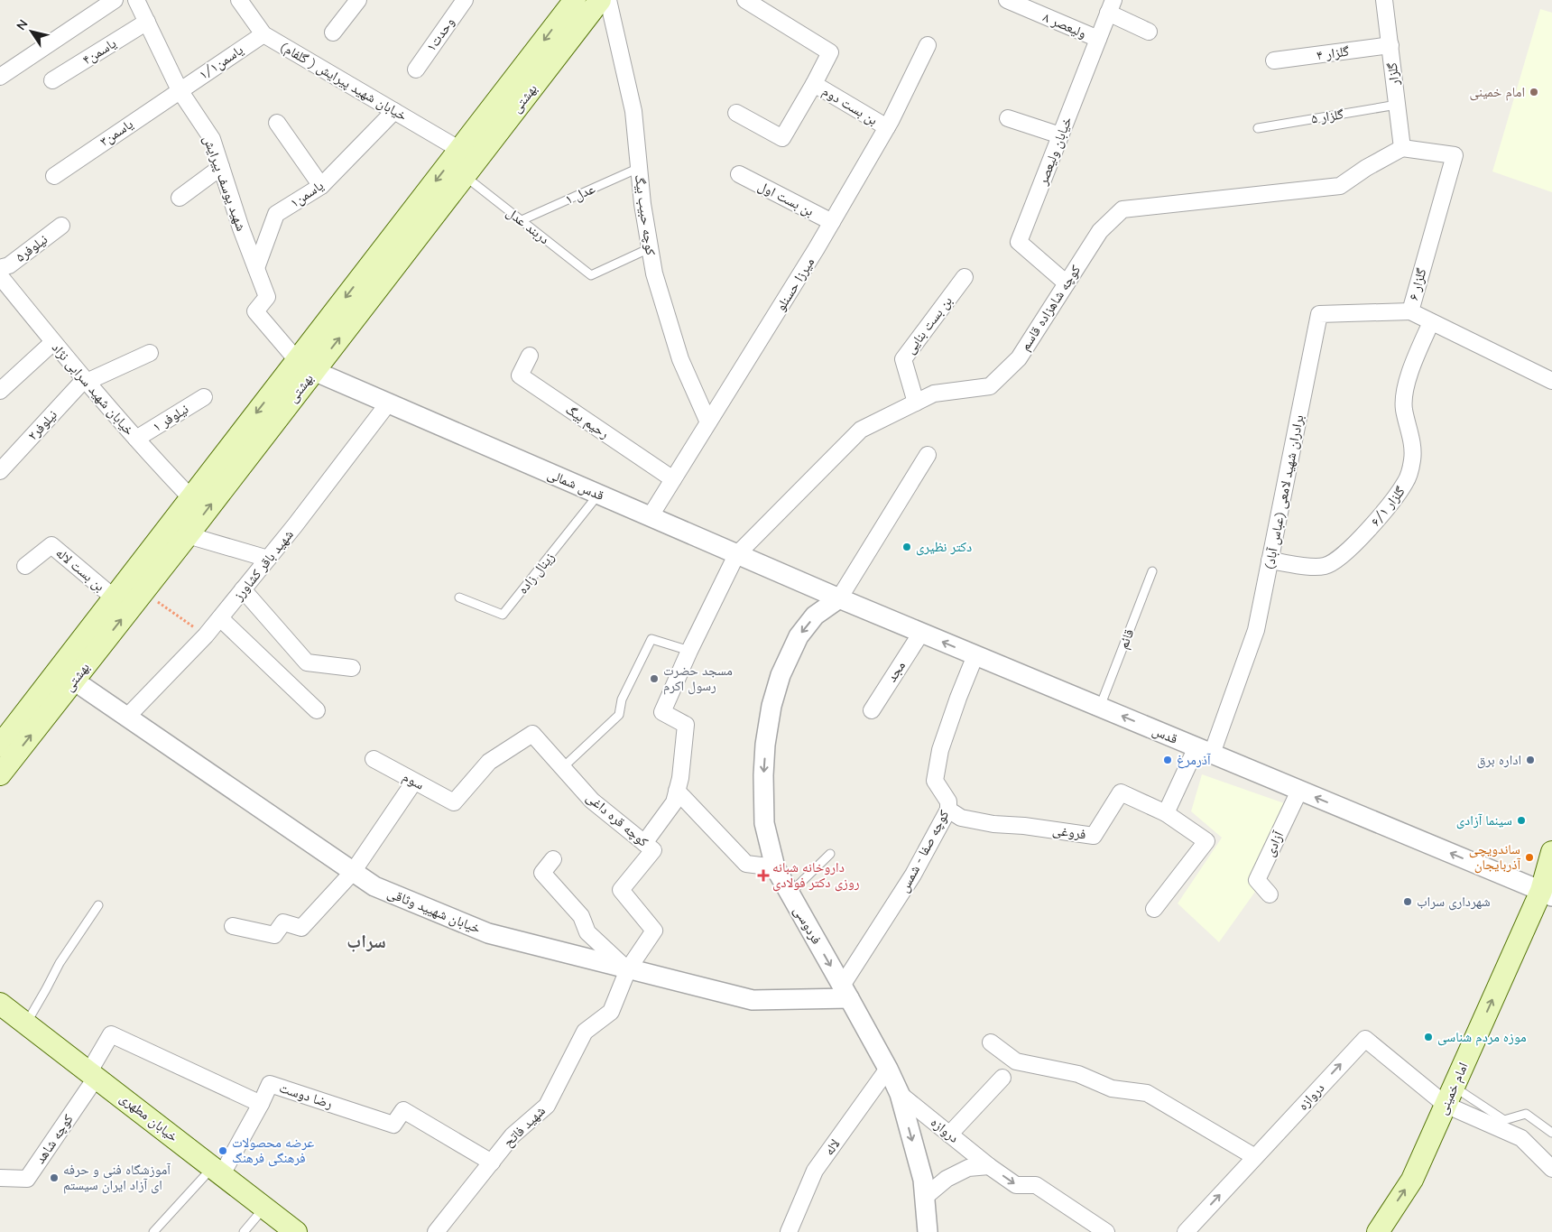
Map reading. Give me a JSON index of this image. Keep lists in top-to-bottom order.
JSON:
{
  "streets": {
    "main road": ["بهشتی", "امام خمینی", "خیابان مطهری"],
    "street": [
      "ولیعصر ۸",
      "وحدت۱",
      "یاسمن۴",
      "گلزار ۴",
      "یاسمن۱/۱",
      "گلزار",
      "خیابان شهید پیرایش ( گلفام)",
      "بن بست دوم",
      "یاسمن۳",
      "خیابان ولیعصر",
      "شهید یوسف پیرایش",
      "یاسمن۱",
      "بن بست اول",
      "کوچه حبیب بیگ",
      "نیلوفر۵",
      "میرزا حسنلو",
      "گلزار ۶",
      "کوچه شاهزاده قاسم",
      "بن بست بنایی",
      "خیابان شهید سرابی نژاد",
      "نیلوفر ۱",
      "رحیم بیگ",
      "نیلوفر۲",
      "قدس شمالی",
      "برادران شهید لامعی (عباس آباد)",
      "گلزار ۶/۱",
      "شهید باقر کشاورز",
      "بن بست لاله",
      "مجد",
      "قدس",
      "سوم",
      "کوچه قره داغی",
      "فروغی",
      "آزادی",
      "کوچه صفا - شمس",
      "خیابان شهیید وثاقی",
      "فردوسی",
      "رضا دوست",
      "دروازه",
      "شهید فاتح",
      "کوچه شاهد",
      "لاله"
    ],
    "lane": [
      "گلزار ۵",
      "عدل ۱",
      "دربند عدل",
      "زینال زاده",
      "قائم"
    ]
  },
  "crossings": [
    ["ولیعصر ۸", "خیابان ولیعصر"],
    ["یاسمن۴", "شهید یوسف پیرایش"],
    ["گلزار ۴", "گلزار"],
    ["یاسمن۱/۱", "خیابان شهید پیرایش ( گلفام)"],
    ["یاسمن۱/۱", "یاسمن۳"],
    ["یاسمن۱/۱", "شهید یوسف پیرایش"],
    ["گلزار", "گلزار ۵"],
    ["گلزار", "گلزار ۶"],
    ["گلزار", "کوچه شاهزاده قاسم"],
    ["خیابان شهید پیرایش ( گلفام)", "بهشتی"],
    ["خیابان شهید پیرایش ( گلفام)", "یاسمن۱"],
    ["بهشتی", "شهید یوسف پیرایش"],
    ["بهشتی", "دربند عدل"],
    ["بهشتی", "خیابان شهید سرابی نژاد"],
    ["بهشتی", "قدس شمالی"],
    ["بهشتی", "بن بست لاله"],
    ["بهشتی", "خیابان شهیید وثاقی"],
    ["بن بست دوم", "میرزا حسنلو"],
    ["یاسمن۳", "شهید یوسف پیرایش"],
    ["خیابان ولیعصر", "کوچه شاهزاده قاسم"],
    ["شهید یوسف پیرایش", "یاسمن۱"],
    ["شهید یوسف پیرایش", "قدس شمالی"],
    ["عدل ۱", "کوچه حبیب بیگ"],
    ["عدل ۱", "دربند عدل"],
    ["بن بست اول", "میرزا حسنلو"],
    ["کوچه حبیب بیگ", "دربند عدل"],
    ["کوچه حبیب بیگ", "میرزا حسنلو"],
    ["میرزا حسنلو", "رحیم بیگ"],
    ["میرزا حسنلو", "قدس شمالی"],
    ["گلزار ۶", "کوچه شاهزاده قاسم"],
    ["گلزار ۶", "برادران شهید لامعی (عباس آباد)"],
    ["گلزار ۶", "گلزار ۶/۱"],
    ["کوچه شاهزاده قاسم", "بن بست بنایی"],
    ["کوچه شاهزاده قاسم", "قدس شمالی"],
    ["خیابان شهید سرابی نژاد", "نیلوفر ۱"],
    ["خیابان شهید سرابی نژاد", "نیلوفر۲"],
    ["قدس شمالی", "شهید باقر کشاورز"],
    ["قدس شمالی", "زینال زاده"],
    ["قدس شمالی", "قدس"],
    ["قدس شمالی", "فردوسی"],
    ["برادران شهید لامعی (عباس آباد)", "گلزار ۶/۱"],
    ["برادران شهید لامعی (عباس آباد)", "قدس"],
    ["شهید باقر کشاورز", "خیابان شهیید وثاقی"],
    ["قائم", "قدس"],
    ["مجد", "قدس"],
    ["قدس", "آزادی"],
    ["قدس", "کوچه صفا - شمس"],
    ["قدس", "فردوسی"],
    ["قدس", "امام خمینی"],
    ["سوم", "کوچه قره داغی"],
    ["کوچه قره داغی", "خیابان شهیید وثاقی"],
    ["کوچه قره داغی", "شهید فاتح"],
    ["فروغی", "کوچه صفا - شمس"],
    ["کوچه صفا - شمس", "خیابان شهیید وثاقی"],
    ["کوچه صفا - شمس", "فردوسی"],
    ["خیابان شهیید وثاقی", "فردوسی"],
    ["خیابان شهیید وثاقی", "شهید فاتح"],
    ["فردوسی", "دروازه"],
    ["فردوسی", "لاله"],
    ["امام خمینی", "دروازه"],
    ["رضا دوست", "خیابان مطهری"],
    ["رضا دوست", "شهید فاتح"],
    ["رضا دوست", "کوچه شاهد"],
    ["خیابان مطهری", "کوچه شاهد"]
  ],
  "one_way": ["قدس", "فردوسی", "امام خمینی"],
  "districts": ["سراب"],
  "places": {
    "other": [
      "امام خمینی",
      "دکتر نظیری",
      "مسجد حضرت رسول اکرم",
      "آذرمرغ",
      "اداره برق",
      "سینما آزادی",
      "ساندویچی آذربایجان",
      "شهرداری سراب",
      "موزه مردم شناسی",
      "عرضه محصولات فرهنگی فرهنگ",
      "آموزشگاه فنی و حرفه ای آزاد ایران سیستم"
    ],
    "health": ["داروخانه شبانه روزی دکتر فولادی"]
  },
  "north": "top left"
}
